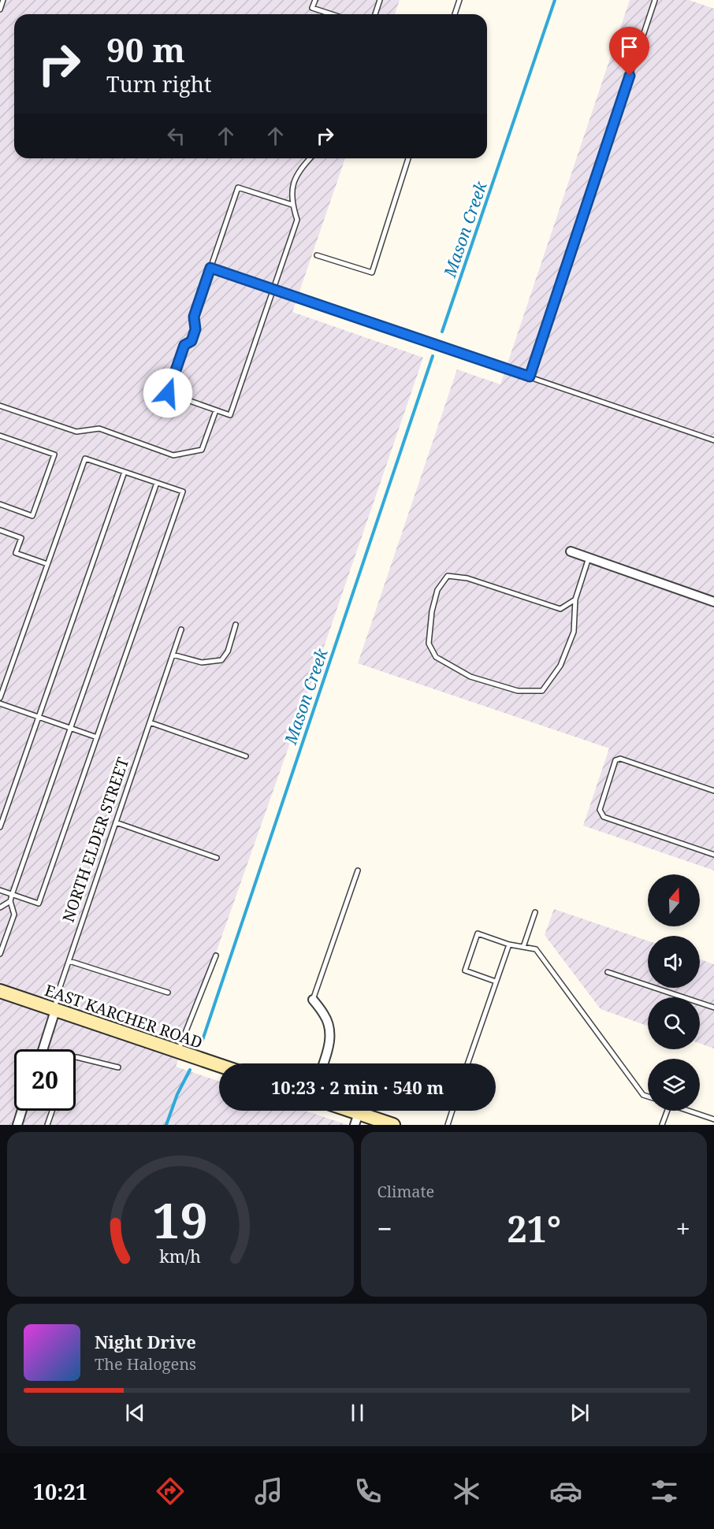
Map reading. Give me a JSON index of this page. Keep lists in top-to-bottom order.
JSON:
{
  "streets": {
    "main road": ["EAST KARCHER ROAD"],
    "street": ["NORTH ELDER STREET"]
  },
  "crossings": [
    ["NORTH ELDER STREET", "EAST KARCHER ROAD"]
  ],
  "water": ["Mason Creek"],
  "north": "top",
  "page": {
    "turn": ["90 m", "Turn right"],
    "limit": "20",
    "trip": "10:23 · 2 min · 540 m",
    "tile": "Climate",
    "heat": ["−", "21°", "+"],
    "song": ["Night Drive", "The Halogens"],
    "tabs": "10:21",
    "gauge": ["19", "km/h"]
  }
}
